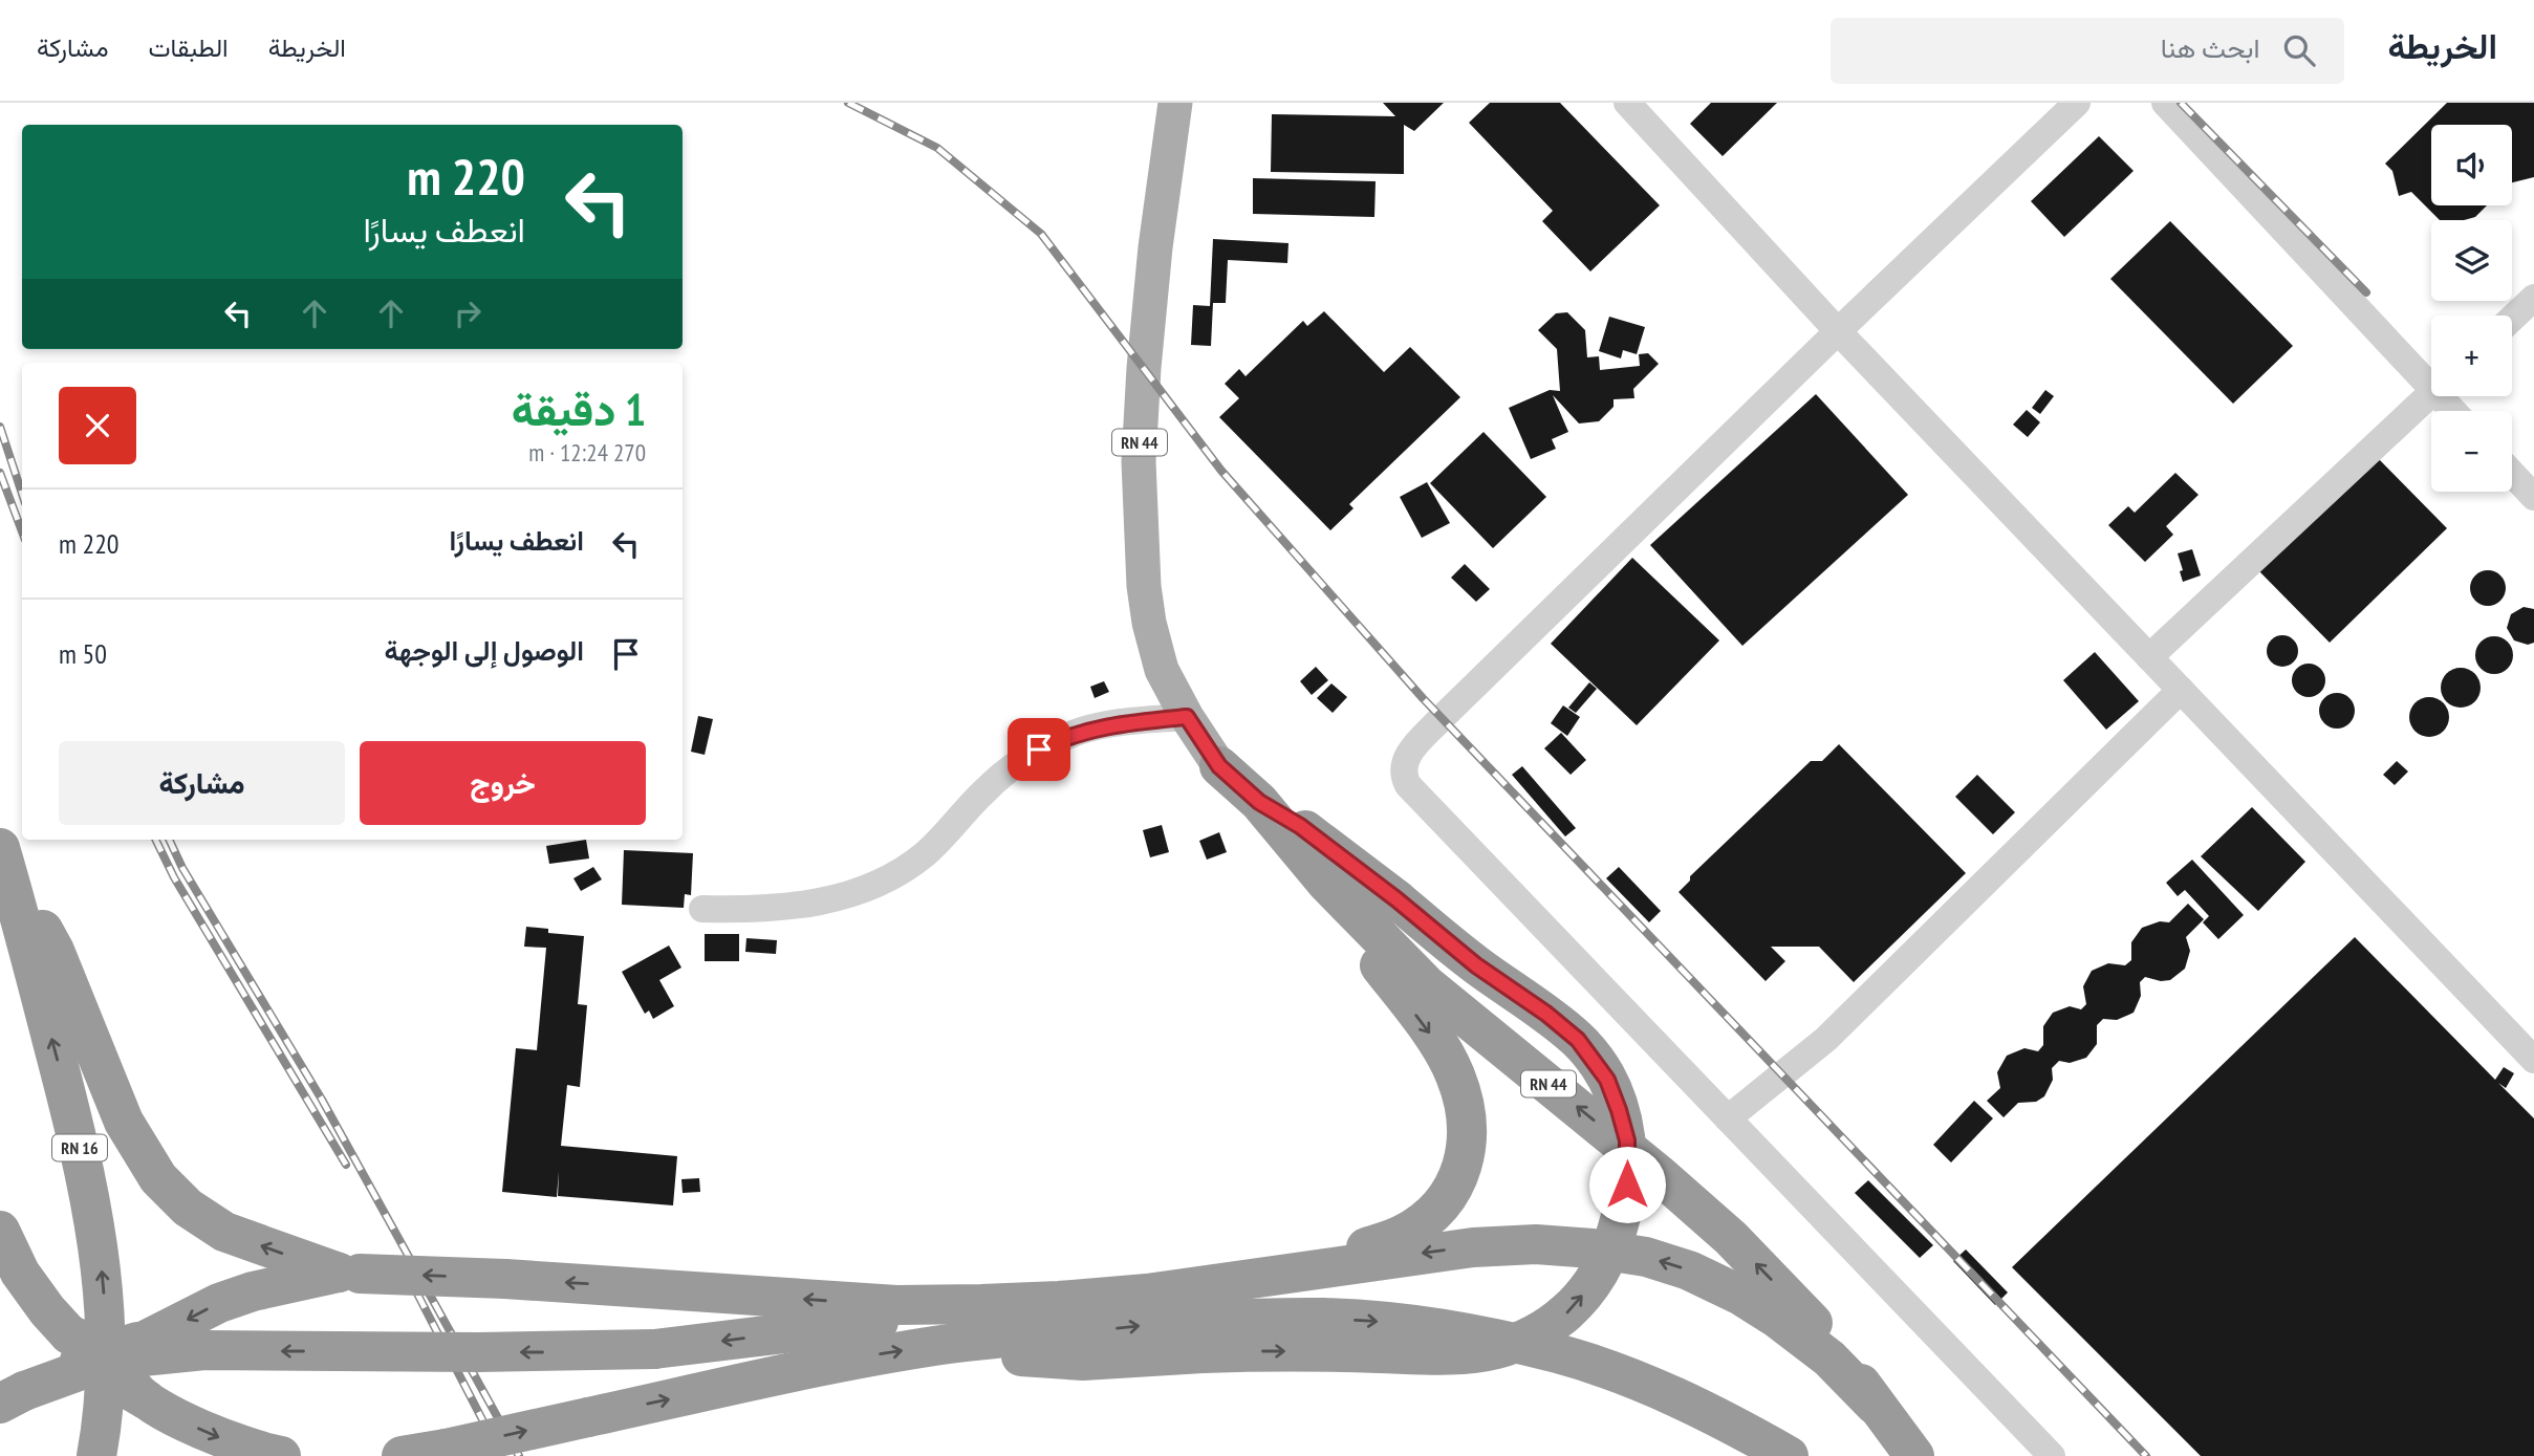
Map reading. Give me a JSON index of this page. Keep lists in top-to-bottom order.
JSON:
{
  "streets": {
    "highway": ["RN 44", "RN 16"]
  },
  "page": {
    "header": "الخريطة",
    "search": "ابحث هنا",
    "nav": ["الخريطة", "الطبقات", "مشاركة"],
    "map_buttons": ["+", "−"],
    "turn": ["220 m", "انعطف يسارًا"],
    "heading": ["1 دقيقة", "270 m · 12:24"],
    "list": [
      {
        "name": "انعطف يسارًا",
        "value": "220 m"
      },
      {
        "name": "الوصول إلى الوجهة",
        "value": "50 m"
      }
    ],
    "buttons": ["خروج", "مشاركة"]
  }
}
